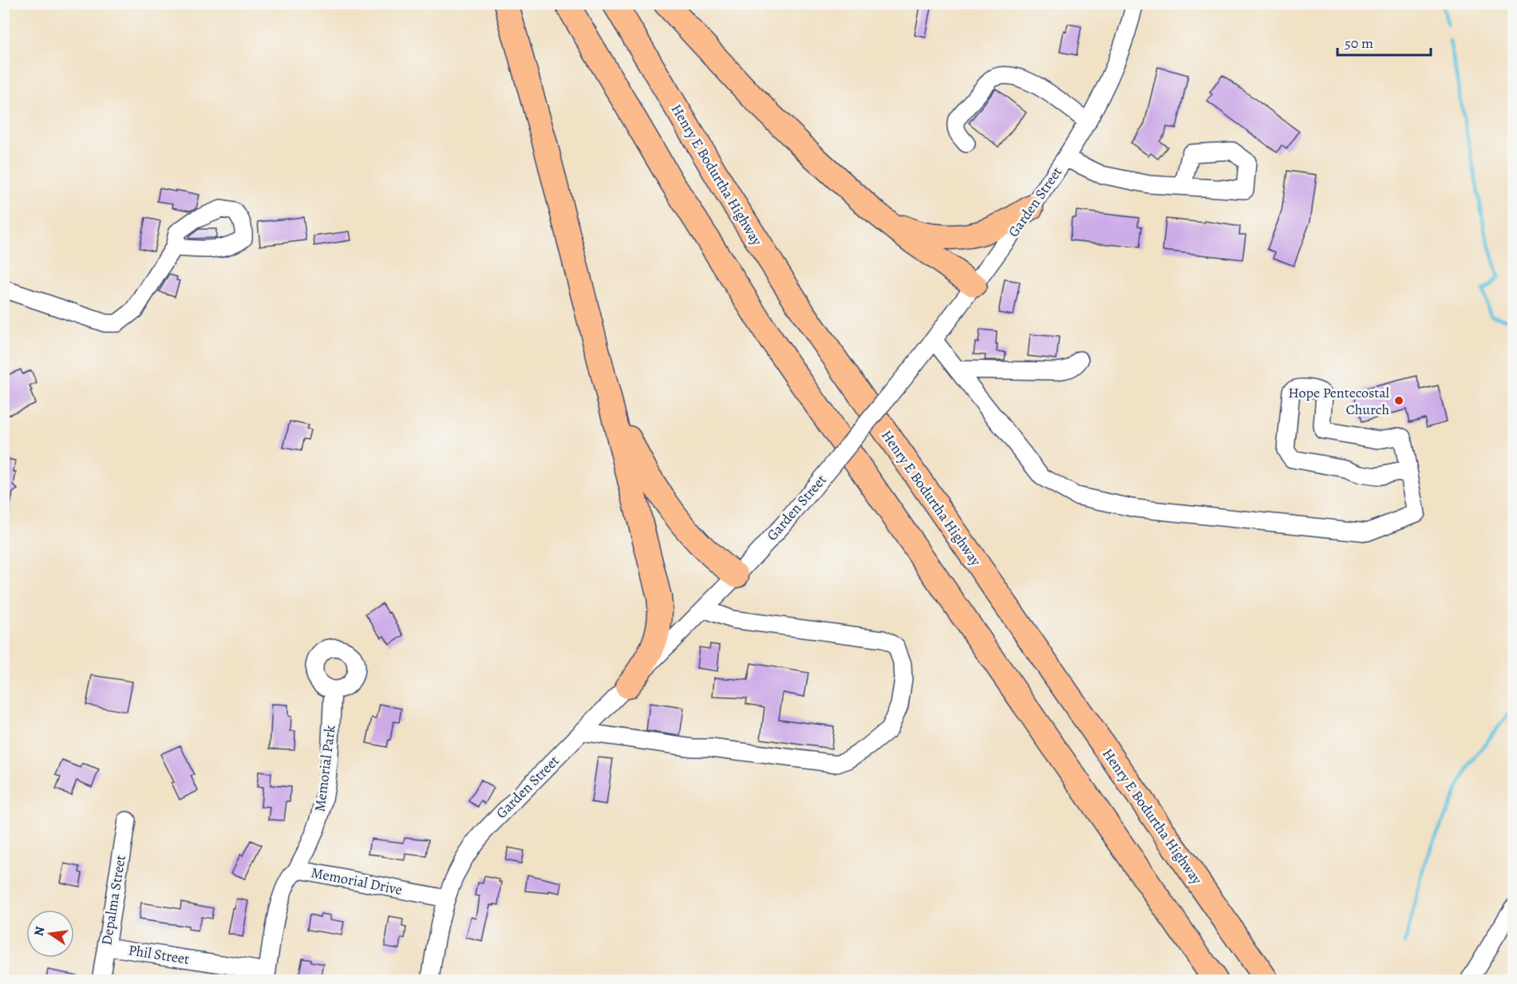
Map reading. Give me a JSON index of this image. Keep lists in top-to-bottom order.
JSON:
{
  "streets": {
    "highway": ["Henry E Bodurtha Highway"],
    "street": [
      "Garden Street",
      "Memorial Park",
      "Memorial Drive",
      "Depalma Street",
      "Phil Street"
    ]
  },
  "crossings": [
    ["Garden Street", "Memorial Drive"],
    ["Memorial Park", "Memorial Drive"],
    ["Memorial Drive", "Phil Street"],
    ["Depalma Street", "Phil Street"]
  ],
  "places": ["Hope Pentecostal Church"],
  "scale_bar": "50 m",
  "north": "left"
}
